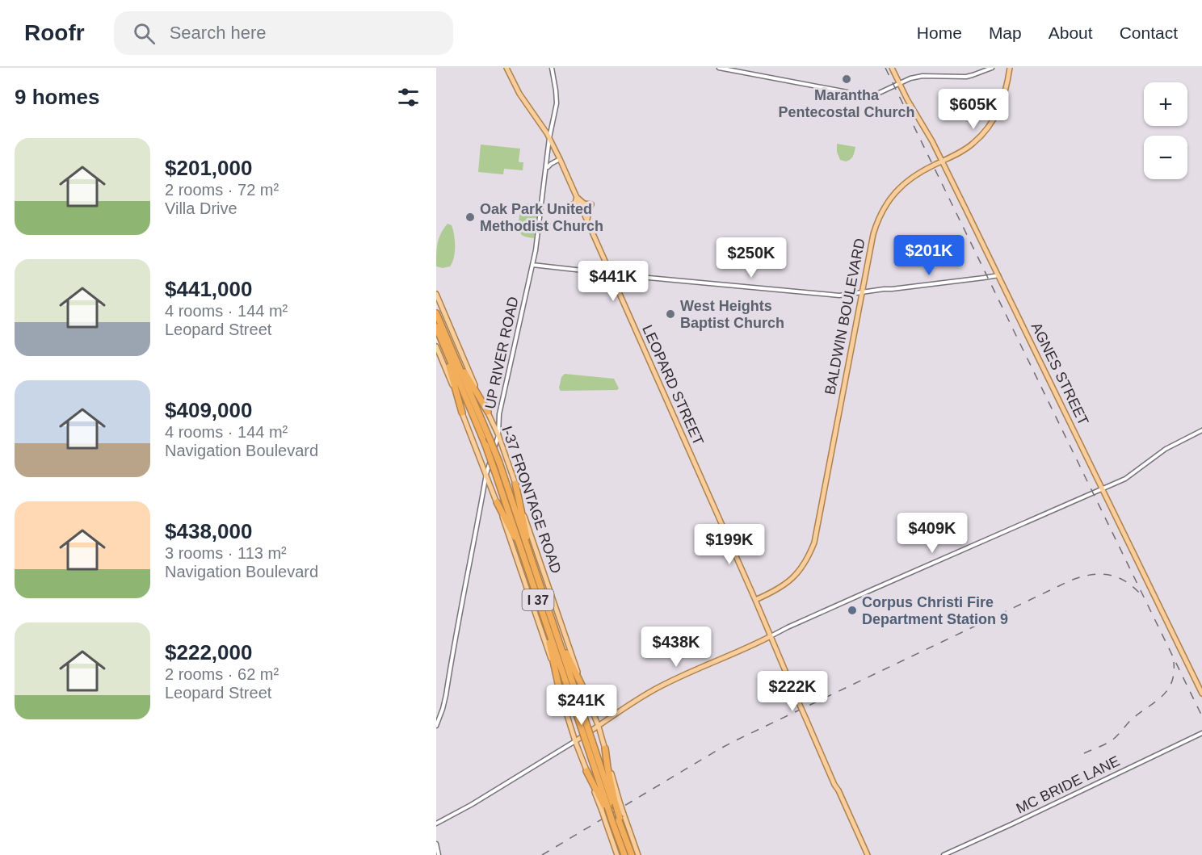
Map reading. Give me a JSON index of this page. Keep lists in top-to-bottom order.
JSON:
{
  "streets": {
    "highway": ["I 37"],
    "main road": [
      "BALDWIN BOULEVARD",
      "AGNES STREET",
      "LEOPARD STREET",
      "I-37 FRONTAGE ROAD"
    ],
    "street": ["UP RIVER ROAD", "MC BRIDE LANE"]
  },
  "crossings": [
    ["BALDWIN BOULEVARD", "AGNES STREET"],
    ["BALDWIN BOULEVARD", "LEOPARD STREET"],
    ["UP RIVER ROAD", "LEOPARD STREET"],
    ["UP RIVER ROAD", "I-37 FRONTAGE ROAD"]
  ],
  "places": [
    "Marantha Pentecostal Church",
    "Oak Park United Methodist Church",
    "West Heights Baptist Church",
    "Corpus Christi Fire Department Station 9"
  ],
  "page": {
    "header": "Roofr",
    "search": "Search here",
    "nav": [
      "Home",
      "Map",
      "About",
      "Contact"
    ],
    "heading": "9 homes",
    "map_buttons": ["+", "−"],
    "price": [
      "$605K",
      "$201K",
      "$250K",
      "$441K",
      "$409K",
      "$199K",
      "$438K",
      "$222K",
      "$241K"
    ],
    "list": [
      {
        "name": "$201,000",
        "note": "2 rooms · 72 m² · Villa Drive"
      },
      {
        "name": "$441,000",
        "note": "4 rooms · 144 m² · Leopard Street"
      },
      {
        "name": "$409,000",
        "note": "4 rooms · 144 m² · Navigation Boulevard"
      },
      {
        "name": "$438,000",
        "note": "3 rooms · 113 m² · Navigation Boulevard"
      },
      {
        "name": "$222,000",
        "note": "2 rooms · 62 m² · Leopard Street"
      }
    ]
  }
}
